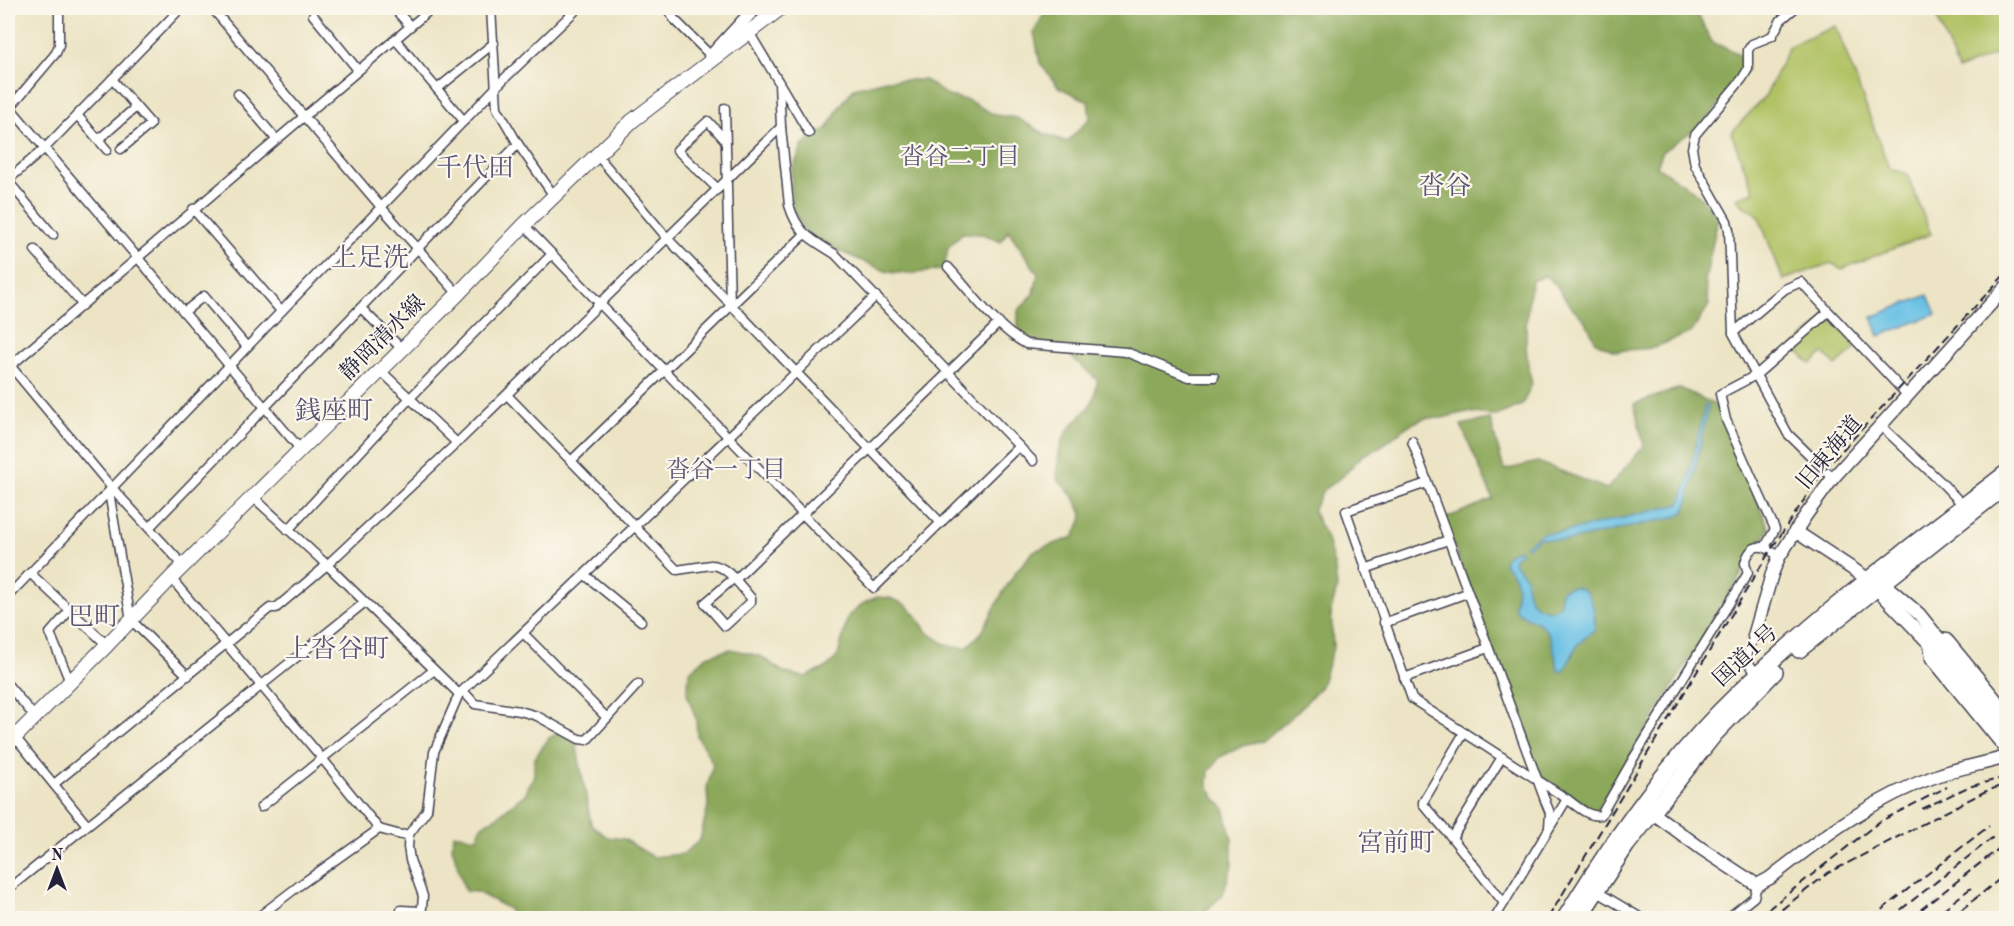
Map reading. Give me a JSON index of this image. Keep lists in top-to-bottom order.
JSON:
{
  "streets": {
    "highway": ["国道1号"],
    "main road": ["静岡清水線"],
    "street": ["旧東海道"]
  },
  "crossings": [
    ["旧東海道", "国道1号"]
  ],
  "districts": [
    "沓谷二丁目",
    "千代田",
    "沓谷",
    "上足洗",
    "銭座町",
    "沓谷一丁目",
    "巴町",
    "上沓谷町",
    "宮前町"
  ],
  "north": "top"
}
